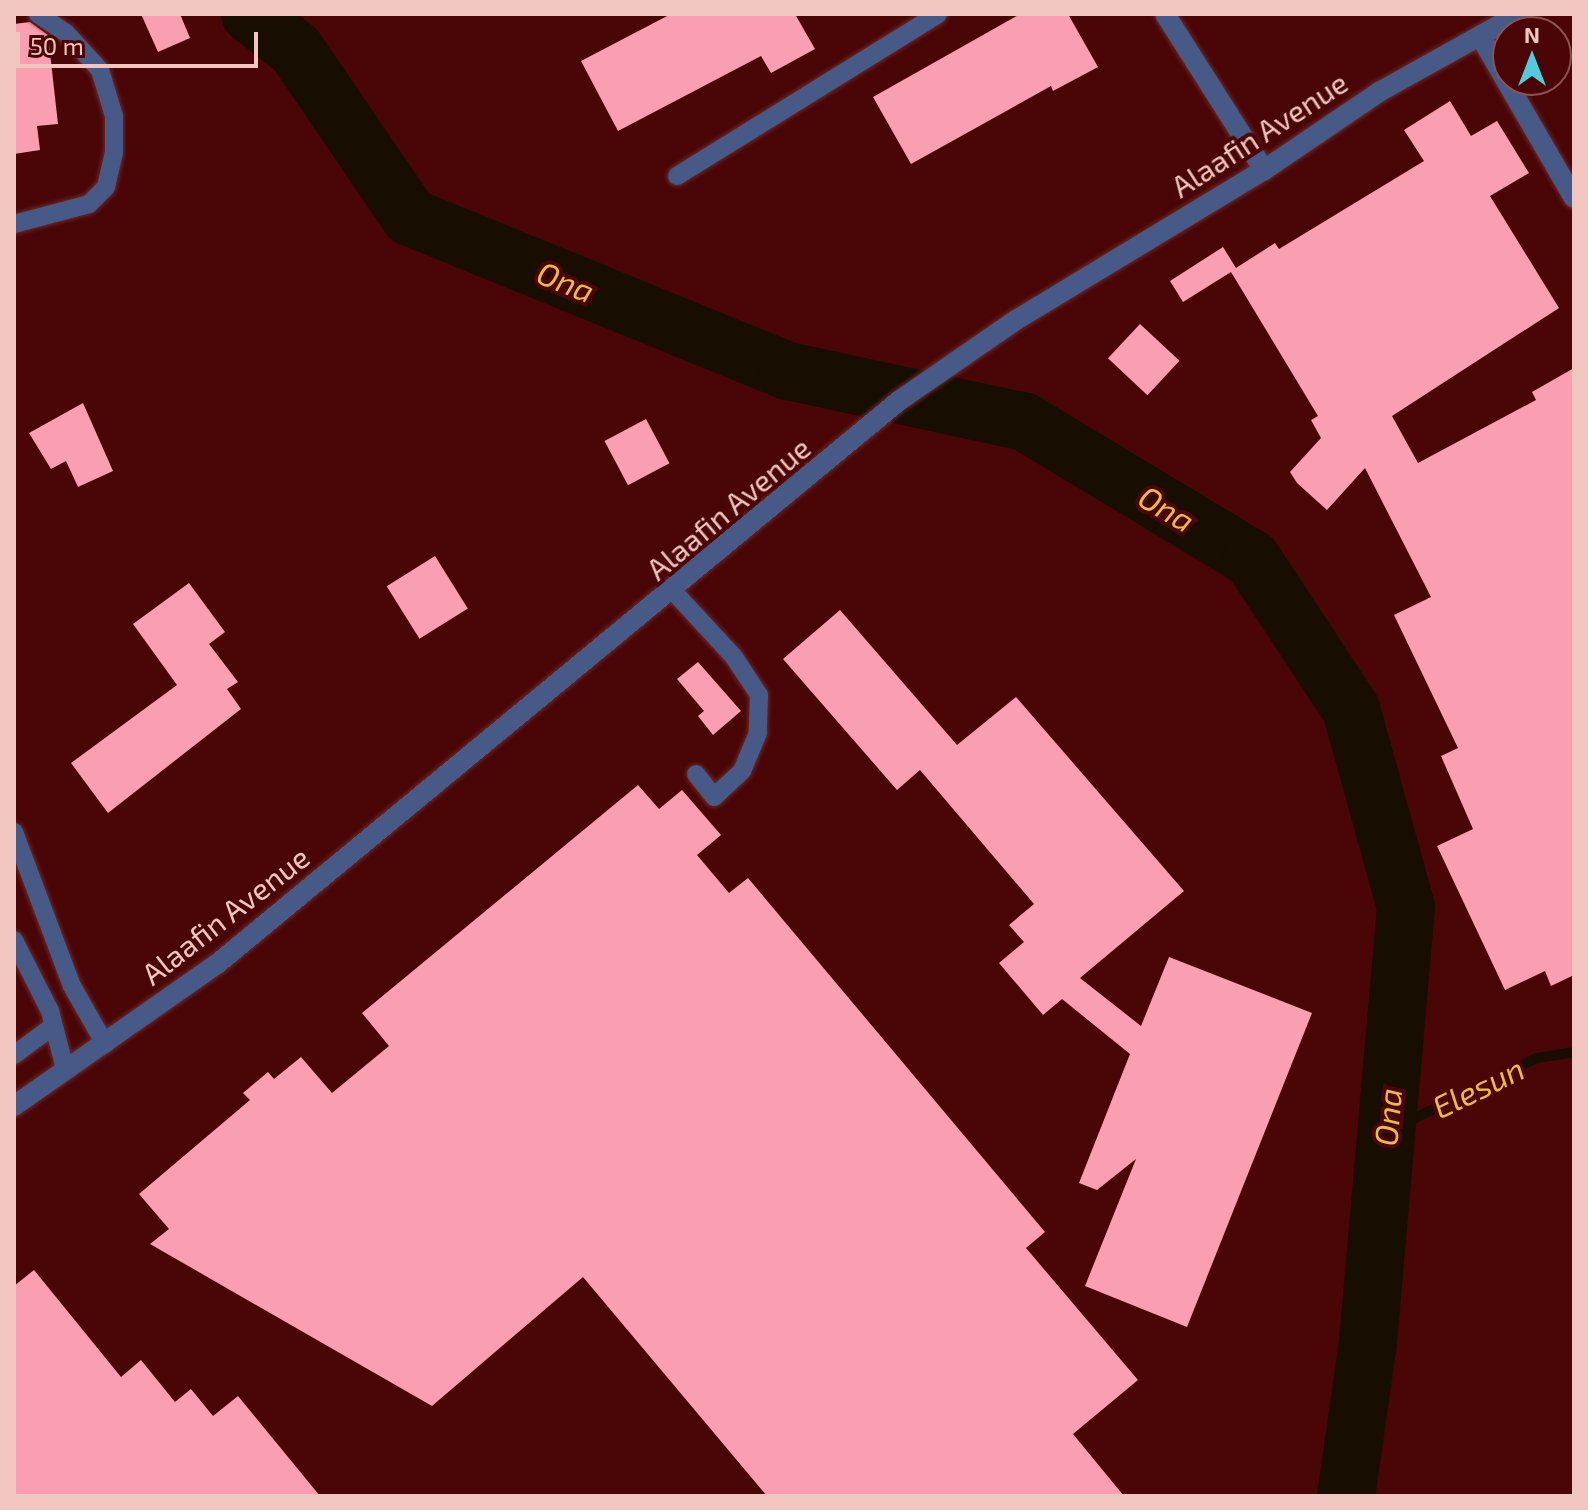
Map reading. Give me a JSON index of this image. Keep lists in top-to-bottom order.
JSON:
{
  "streets": {
    "street": ["Alaafin Avenue"]
  },
  "water": ["Ona", "Elesun"],
  "scale_bar": "50 m",
  "north": "top"
}
